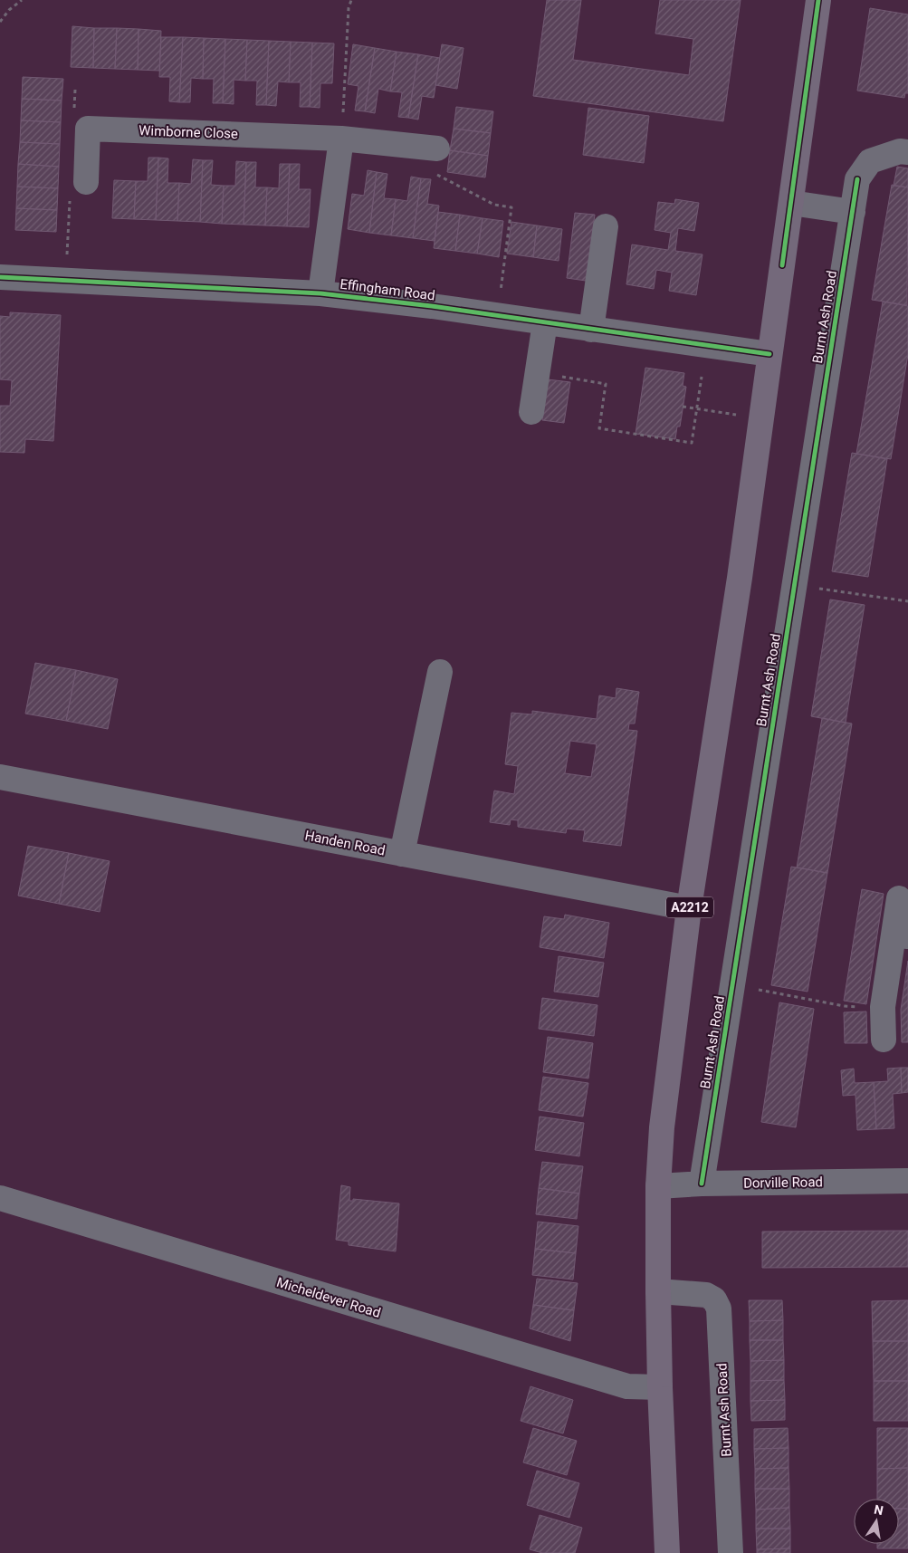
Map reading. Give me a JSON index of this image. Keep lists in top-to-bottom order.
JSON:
{
  "streets": {
    "main road": ["A2212"],
    "street": [
      "Wimborne Close",
      "Effingham Road",
      "Burnt Ash Road",
      "Handen Road",
      "Dorville Road",
      "Micheldever Road"
    ]
  },
  "crossings": [
    ["Effingham Road", "A2212"],
    ["Burnt Ash Road", "A2212"],
    ["Burnt Ash Road", "Dorville Road"],
    ["Handen Road", "A2212"],
    ["A2212", "Dorville Road"],
    ["A2212", "Micheldever Road"]
  ],
  "north": "top"
}
